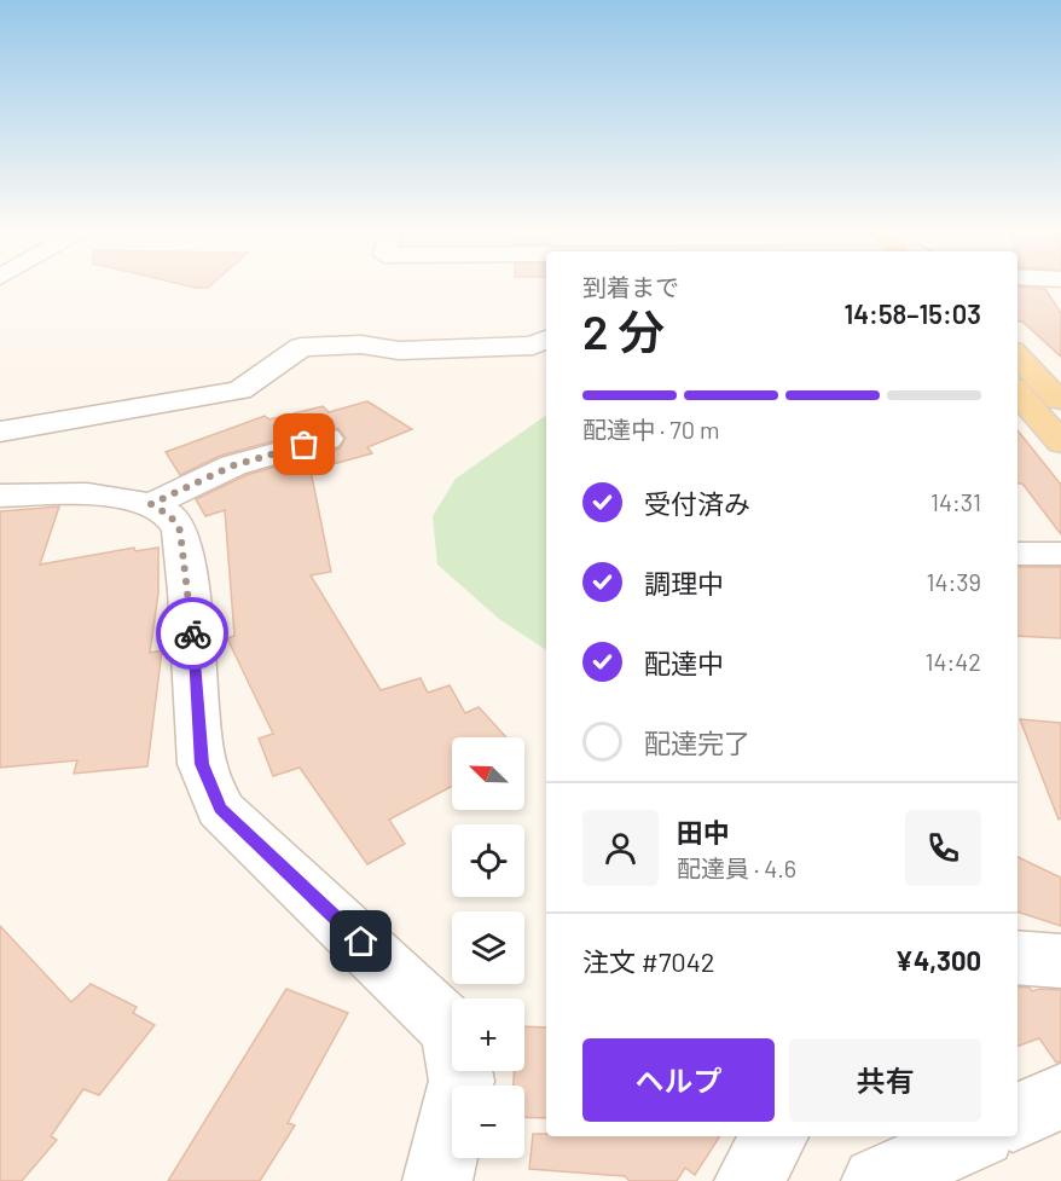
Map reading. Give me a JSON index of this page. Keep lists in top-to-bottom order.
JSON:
{
  "north": "top left",
  "page": {
    "heading": ["2 分", "到着まで", "14:58–15:03"],
    "panel": [
      "田中",
      "配達員 · 4.6",
      "注文 #7042",
      "¥4,300"
    ],
    "bar": "配達中 · 70 m",
    "list": [
      ["受付済み", "14:31"],
      ["調理中", "14:39"],
      ["配達中", "14:42"],
      "配達完了"
    ],
    "map_buttons": ["+", "−"],
    "buttons": ["ヘルプ", "共有"]
  }
}
